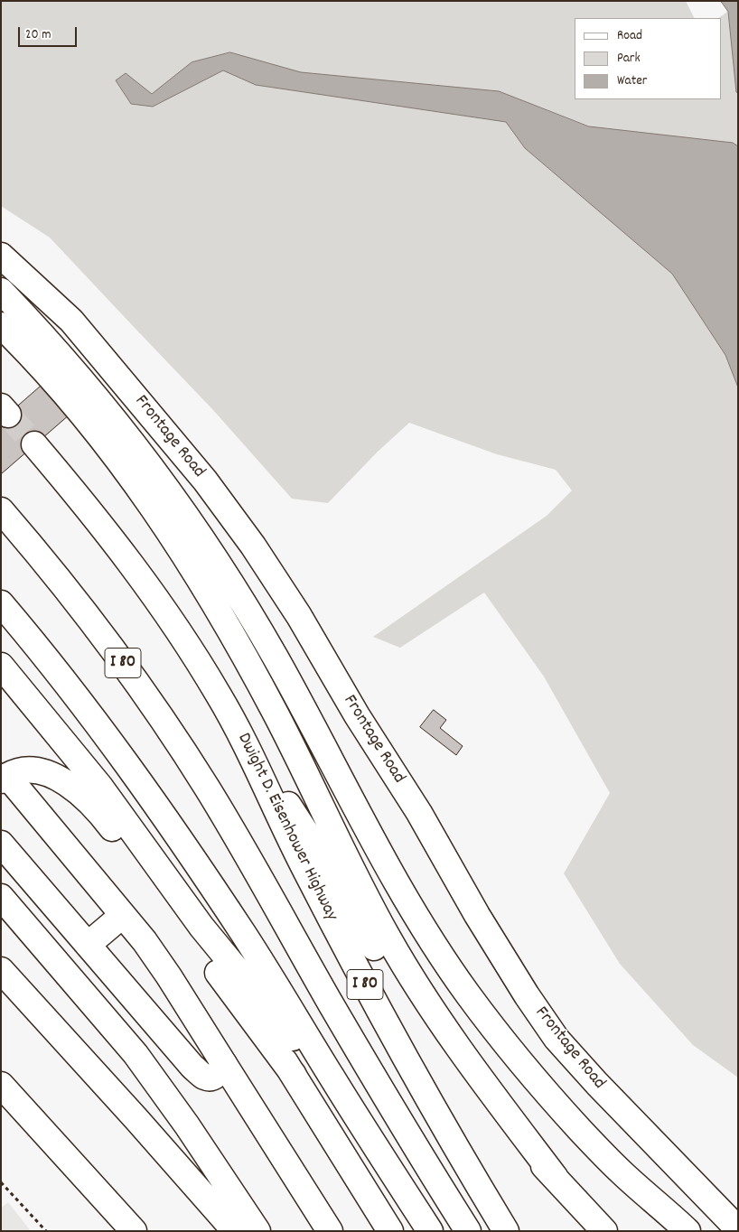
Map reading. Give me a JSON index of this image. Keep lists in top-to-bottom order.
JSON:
{
  "streets": {
    "main road": ["Frontage Road", "I 80", "Dwight D. Eisenhower Highway"]
  },
  "legend": ["Road", "Park", "Water"],
  "scale_bar": "20 m"
}
